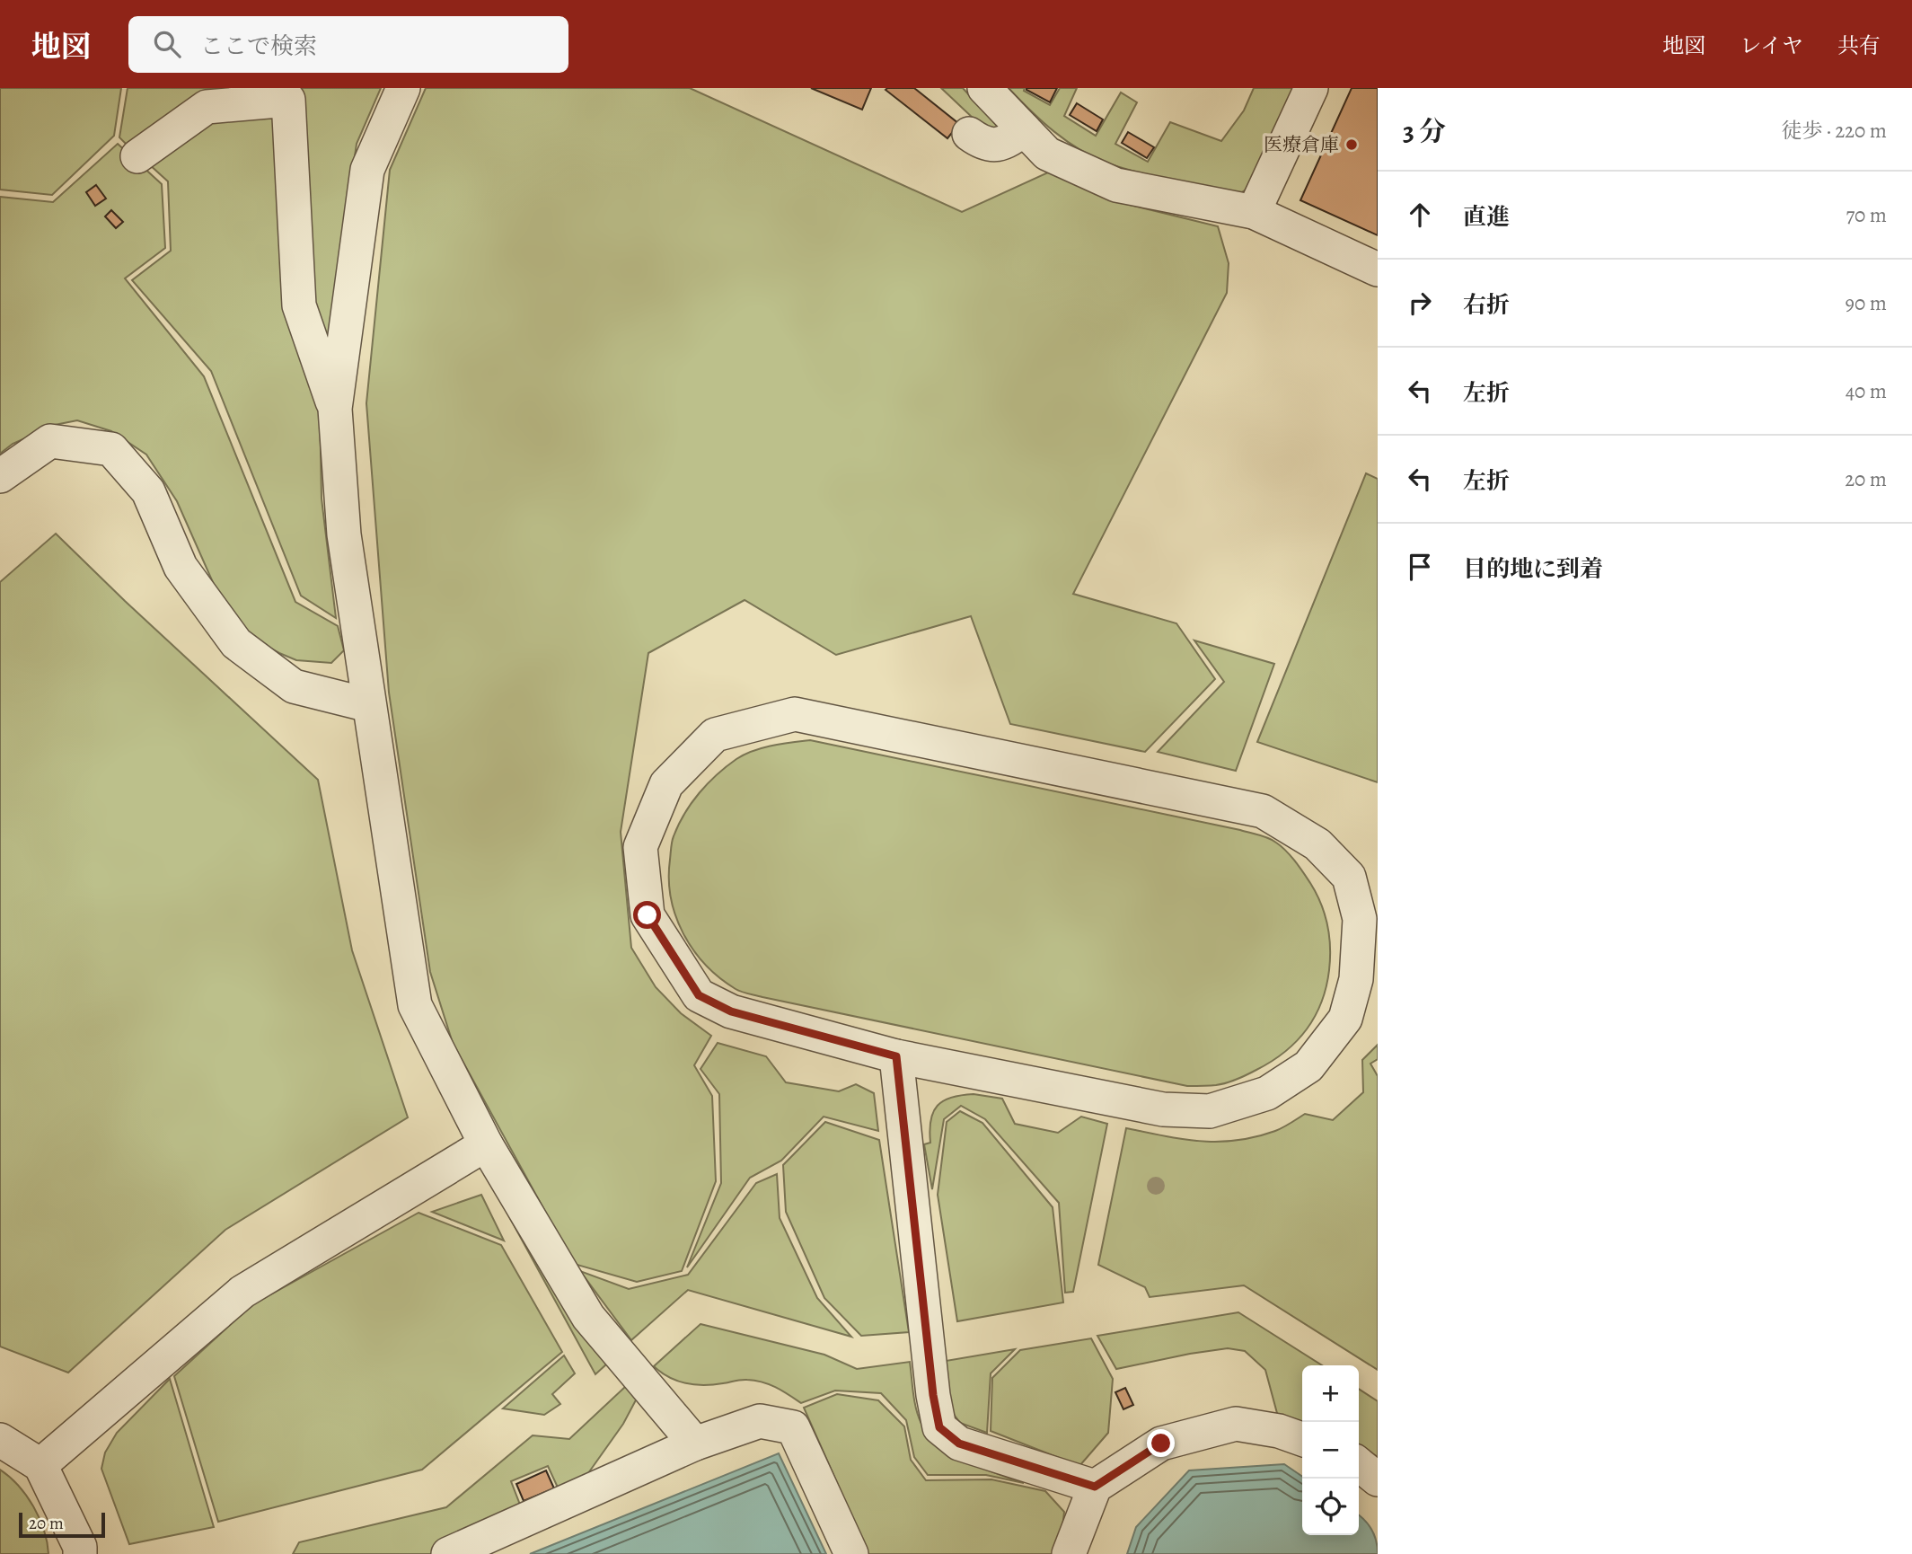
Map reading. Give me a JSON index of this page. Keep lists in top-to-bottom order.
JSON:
{
  "places": ["医療倉庫"],
  "scale_bar": "20 m",
  "page": {
    "header": "地図",
    "search": "ここで検索",
    "nav": ["地図", "レイヤ", "共有"],
    "heading": ["3 分", "徒歩 · 220 m"],
    "list": [
      ["直進", "70 m"],
      ["右折", "90 m"],
      ["左折", "40 m"],
      ["左折", "20 m"],
      "目的地に到着"
    ],
    "map_buttons": ["+", "−"],
    "scale": "20 m"
  }
}
